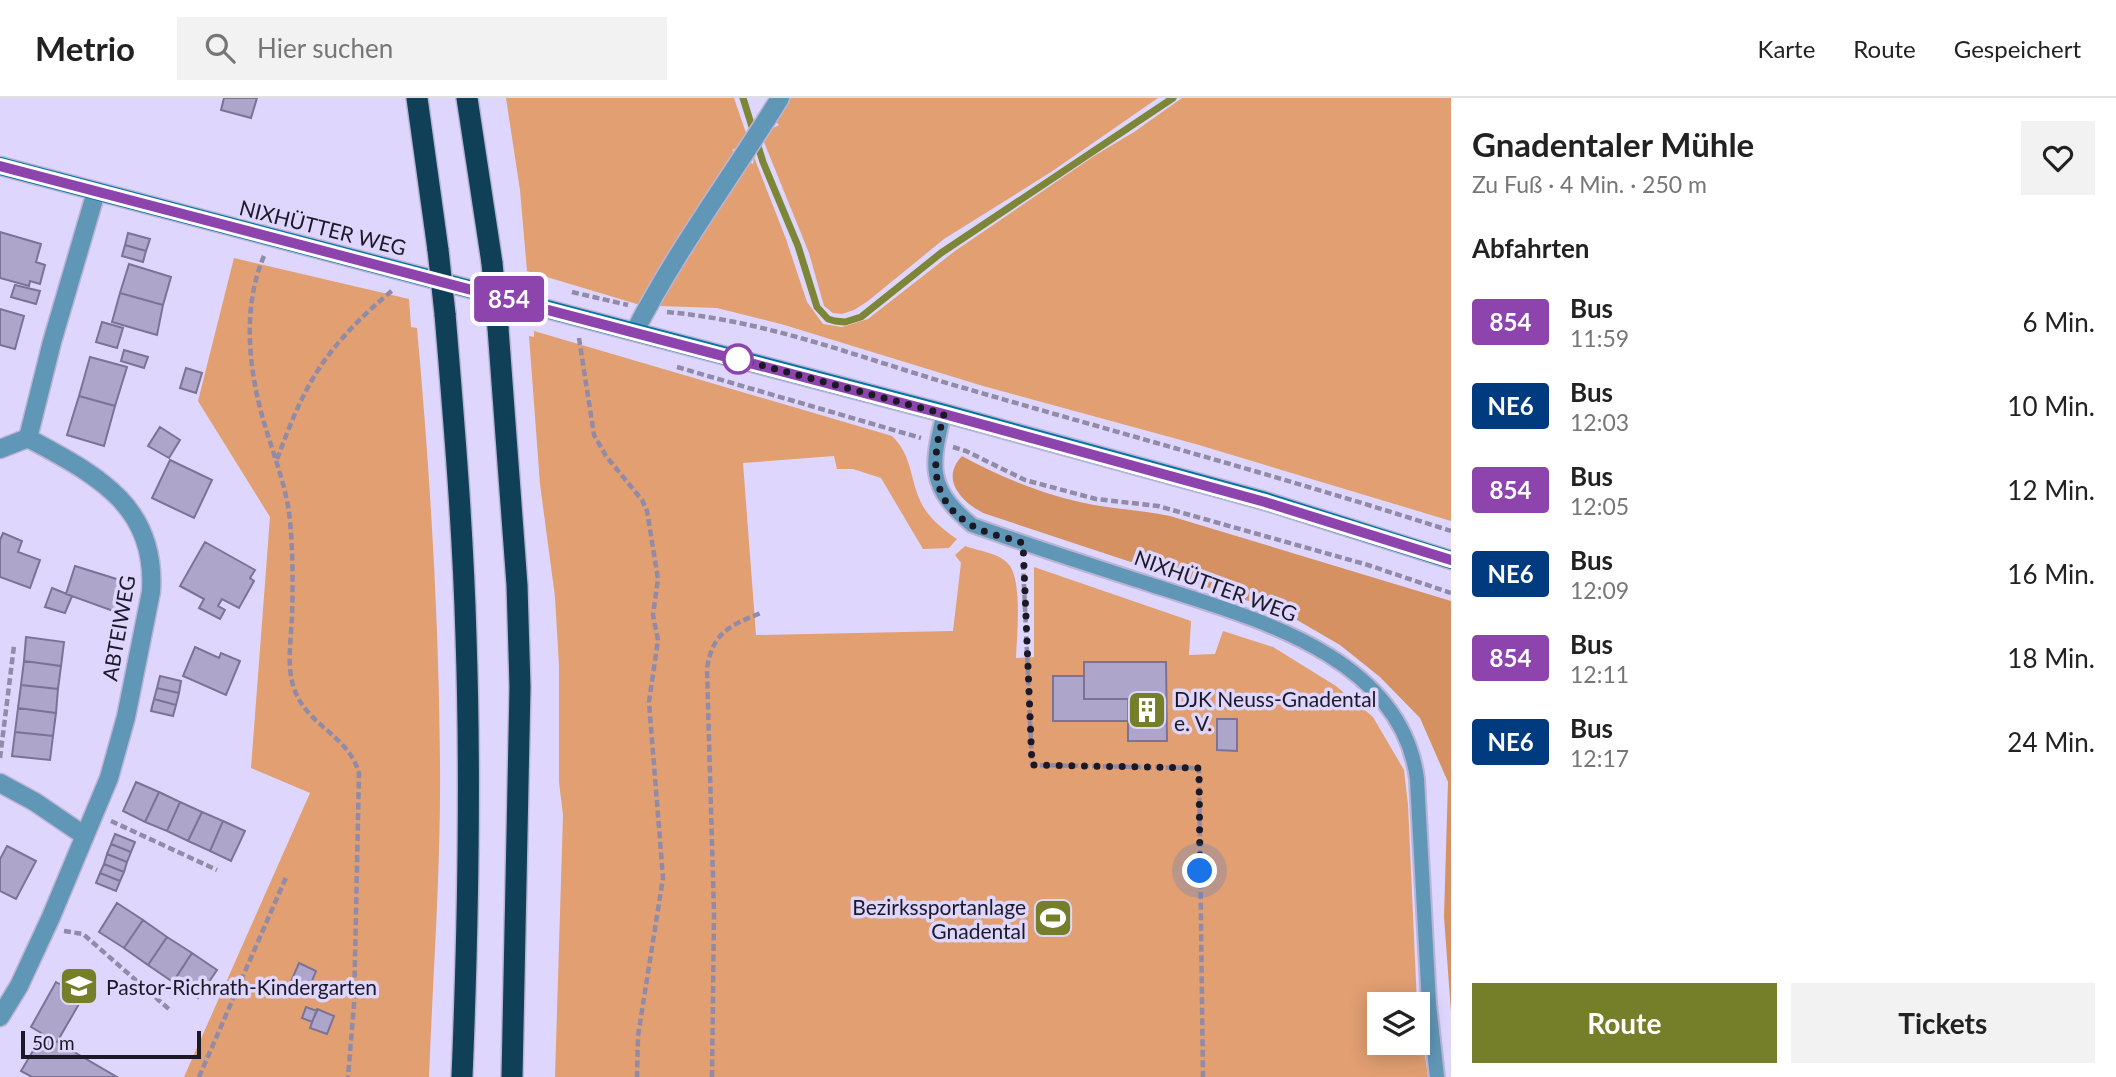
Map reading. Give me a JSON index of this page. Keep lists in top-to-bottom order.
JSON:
{
  "streets": {
    "main road": ["NIXHÜTTER WEG"],
    "street": ["ABTEIWEG"]
  },
  "places": {
    "building": ["DJK Neuss-Gnadental e. V."],
    "sports": ["Bezirkssportanlage Gnadental"],
    "school or university": ["Pastor-Richrath-Kindergarten"]
  },
  "lines": ["bus line 854"],
  "scale_bar": "50 m",
  "page": {
    "header": "Metrio",
    "search": "Hier suchen",
    "nav": ["Karte", "Route", "Gespeichert"],
    "on_map": "854",
    "heading": [
      ["Gnadentaler Mühle", "Zu Fuß · 4 Min. · 250 m"],
      "Abfahrten"
    ],
    "list": [
      {
        "mark": "854",
        "name": "Bus",
        "note": "11:59",
        "value": "6 Min."
      },
      {
        "mark": "NE6",
        "name": "Bus",
        "note": "12:03",
        "value": "10 Min."
      },
      {
        "mark": "854",
        "name": "Bus",
        "note": "12:05",
        "value": "12 Min."
      },
      {
        "mark": "NE6",
        "name": "Bus",
        "note": "12:09",
        "value": "16 Min."
      },
      {
        "mark": "854",
        "name": "Bus",
        "note": "12:11",
        "value": "18 Min."
      },
      {
        "mark": "NE6",
        "name": "Bus",
        "note": "12:17",
        "value": "24 Min."
      }
    ],
    "buttons": ["Route", "Tickets"],
    "scale": "50 m"
  }
}
